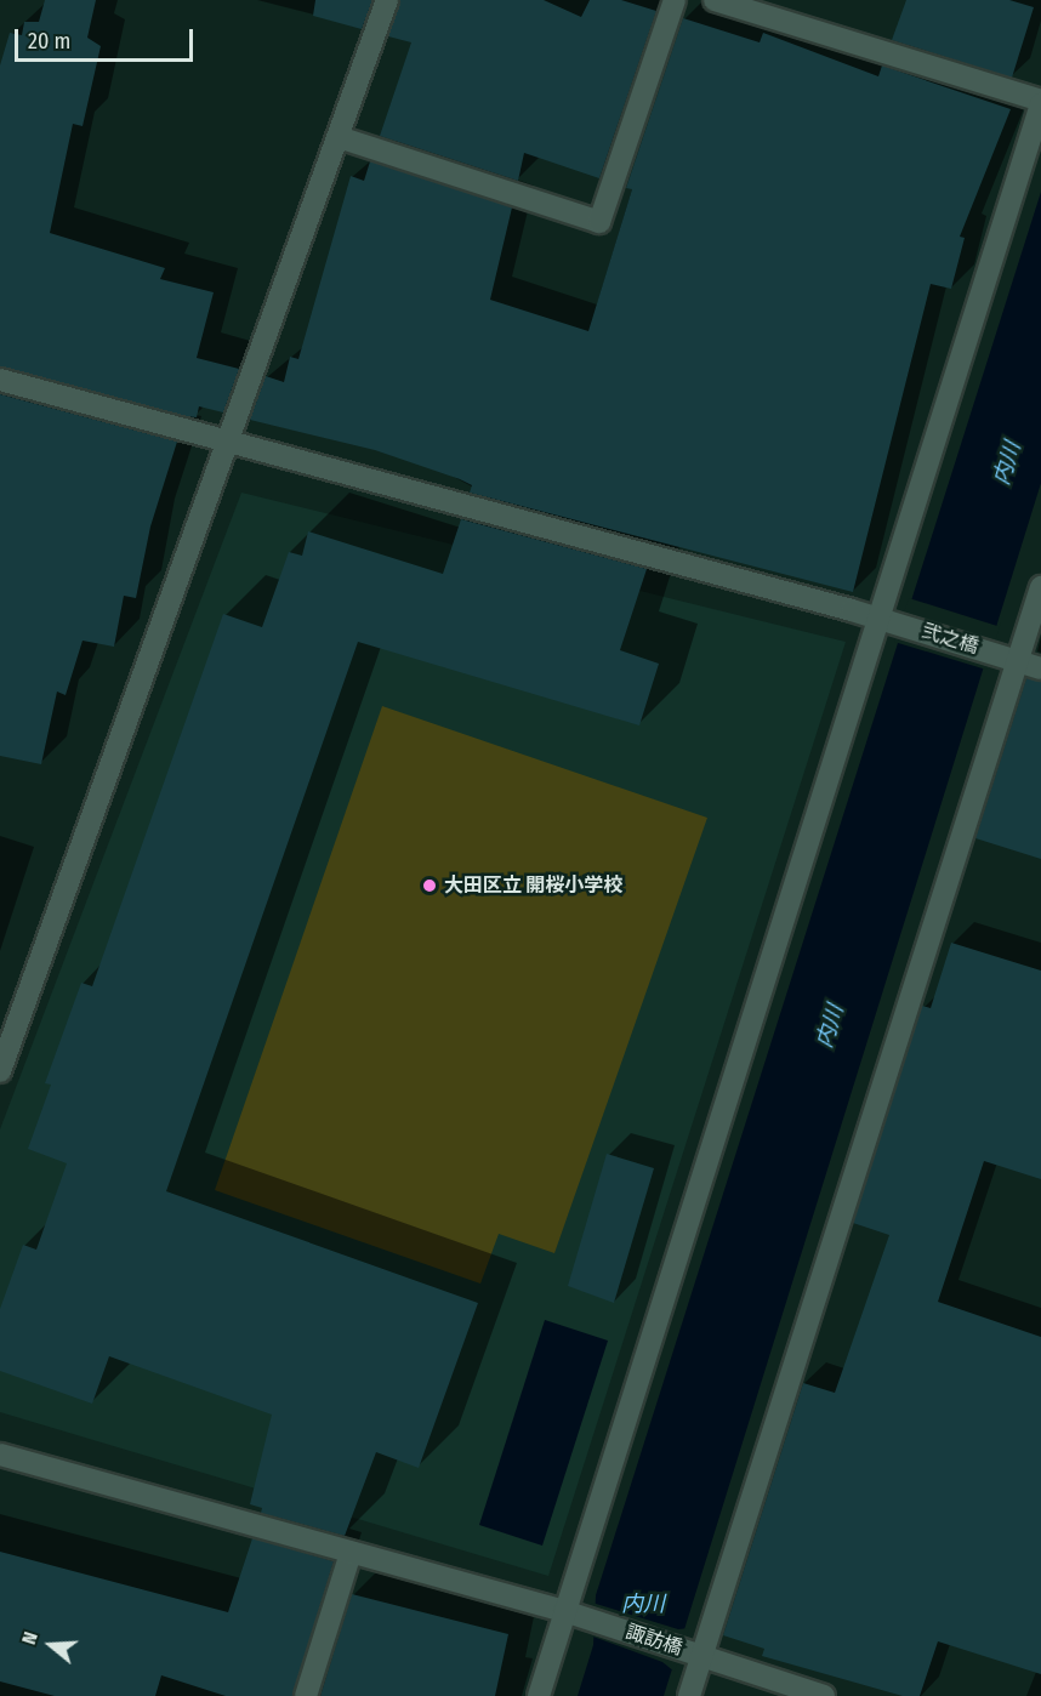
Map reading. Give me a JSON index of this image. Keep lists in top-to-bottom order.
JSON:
{
  "streets": {
    "street": ["弐之橋", "諏訪橋"]
  },
  "water": ["内川"],
  "places": ["大田区立 開桜小学校"],
  "scale_bar": "20 m",
  "north": "left"
}
